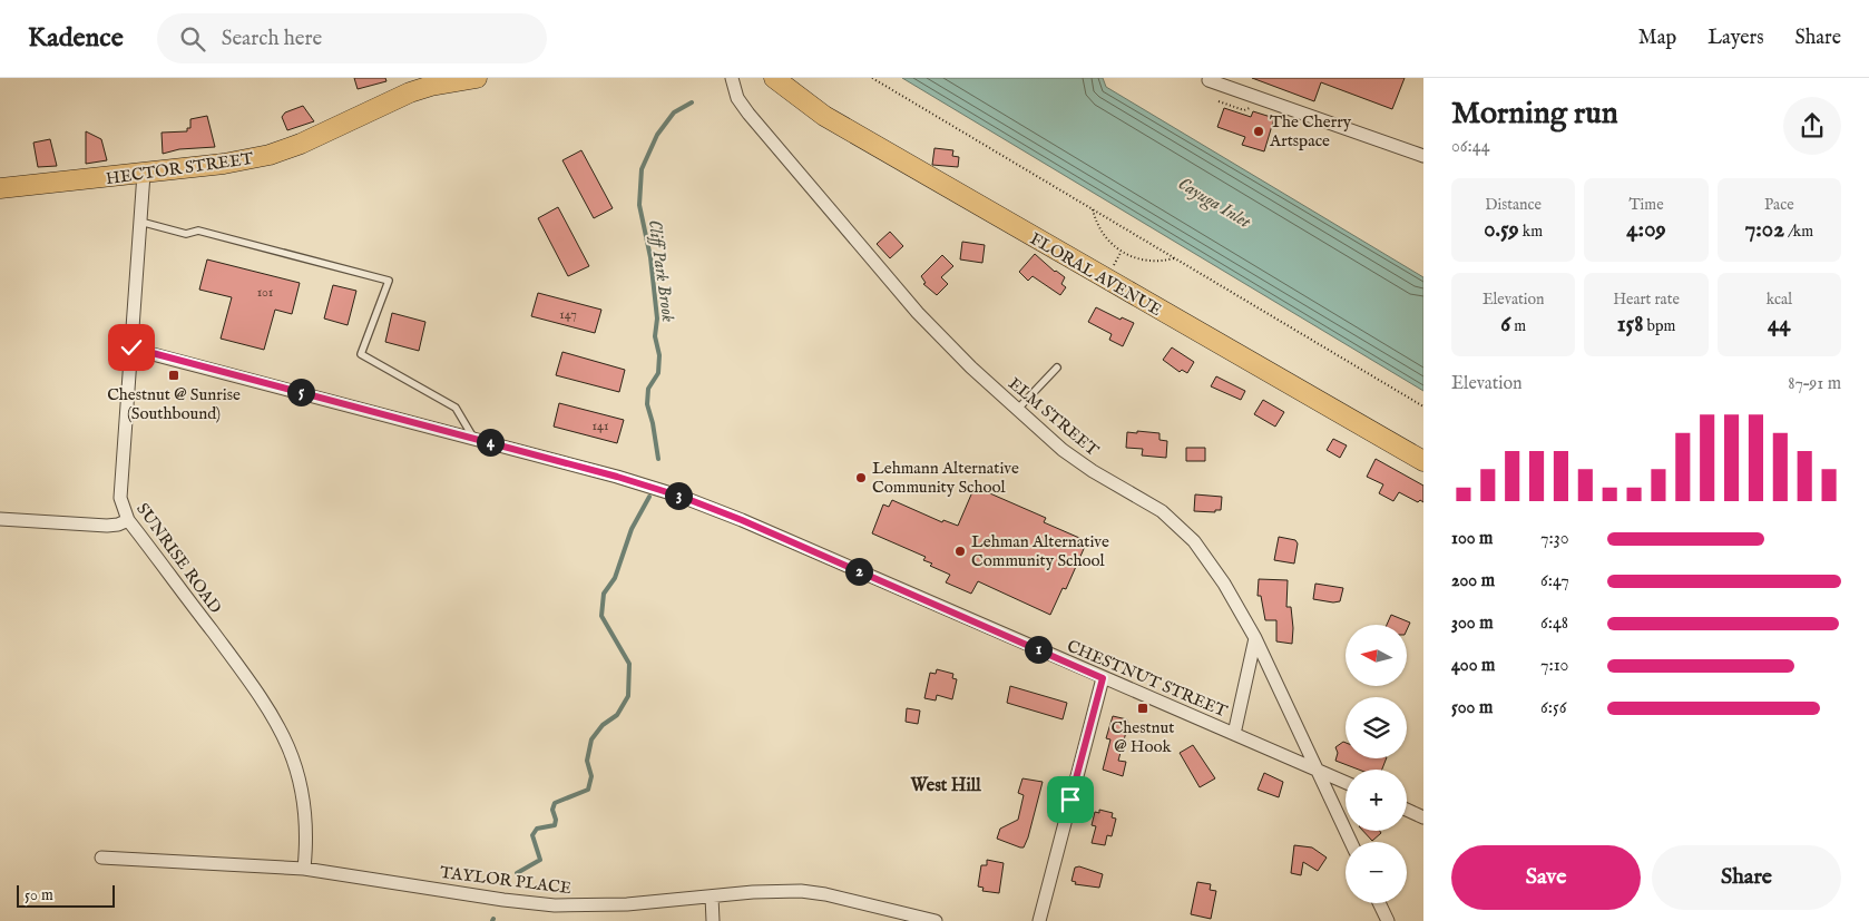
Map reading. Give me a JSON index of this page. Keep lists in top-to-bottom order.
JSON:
{
  "streets": {
    "main road": ["HECTOR STREET", "FLORAL AVENUE"],
    "street": [
      "ELM STREET",
      "SUNRISE ROAD",
      "CHESTNUT STREET",
      "TAYLOR PLACE"
    ]
  },
  "crossings": [
    ["HECTOR STREET", "SUNRISE ROAD"],
    ["ELM STREET", "CHESTNUT STREET"],
    ["SUNRISE ROAD", "CHESTNUT STREET"],
    ["SUNRISE ROAD", "TAYLOR PLACE"]
  ],
  "districts": ["West Hill"],
  "water": ["Cayuga Inlet", "Cliff Park Brook"],
  "places": {
    "other": ["The Cherry Artspace", "Lehmann Alternative Community School", "Lehman Alternative Community School"],
    "transit": ["Chestnut @ Sunrise (Southbound)", "Chestnut @ Hook"]
  },
  "house_numbers": ["101", "147", "141"],
  "scale_bar": "50 m",
  "north": "left",
  "page": {
    "header": "Kadence",
    "search": "Search here",
    "nav": ["Map", "Layers", "Share"],
    "heading": ["Morning run", "06:44"],
    "stats": [
      ["Distance", "0.59 km"],
      ["Time", "4:09"],
      ["Pace", "7:02 /km"],
      ["Elevation", "6 m"],
      ["Heart rate", "158 bpm"],
      ["kcal", "44"]
    ],
    "chart": ["Elevation", "87–91 m"],
    "pins": [
      "5",
      "4",
      "3",
      "2",
      "1"
    ],
    "list": [
      {
        "name": "100 m",
        "note": "7:30"
      },
      {
        "name": "200 m",
        "note": "6:47"
      },
      {
        "name": "300 m",
        "note": "6:48"
      },
      {
        "name": "400 m",
        "note": "7:10"
      },
      {
        "name": "500 m",
        "note": "6:56"
      }
    ],
    "map_buttons": ["+", "−"],
    "buttons": ["Save", "Share"],
    "scale": "50 m"
  }
}
